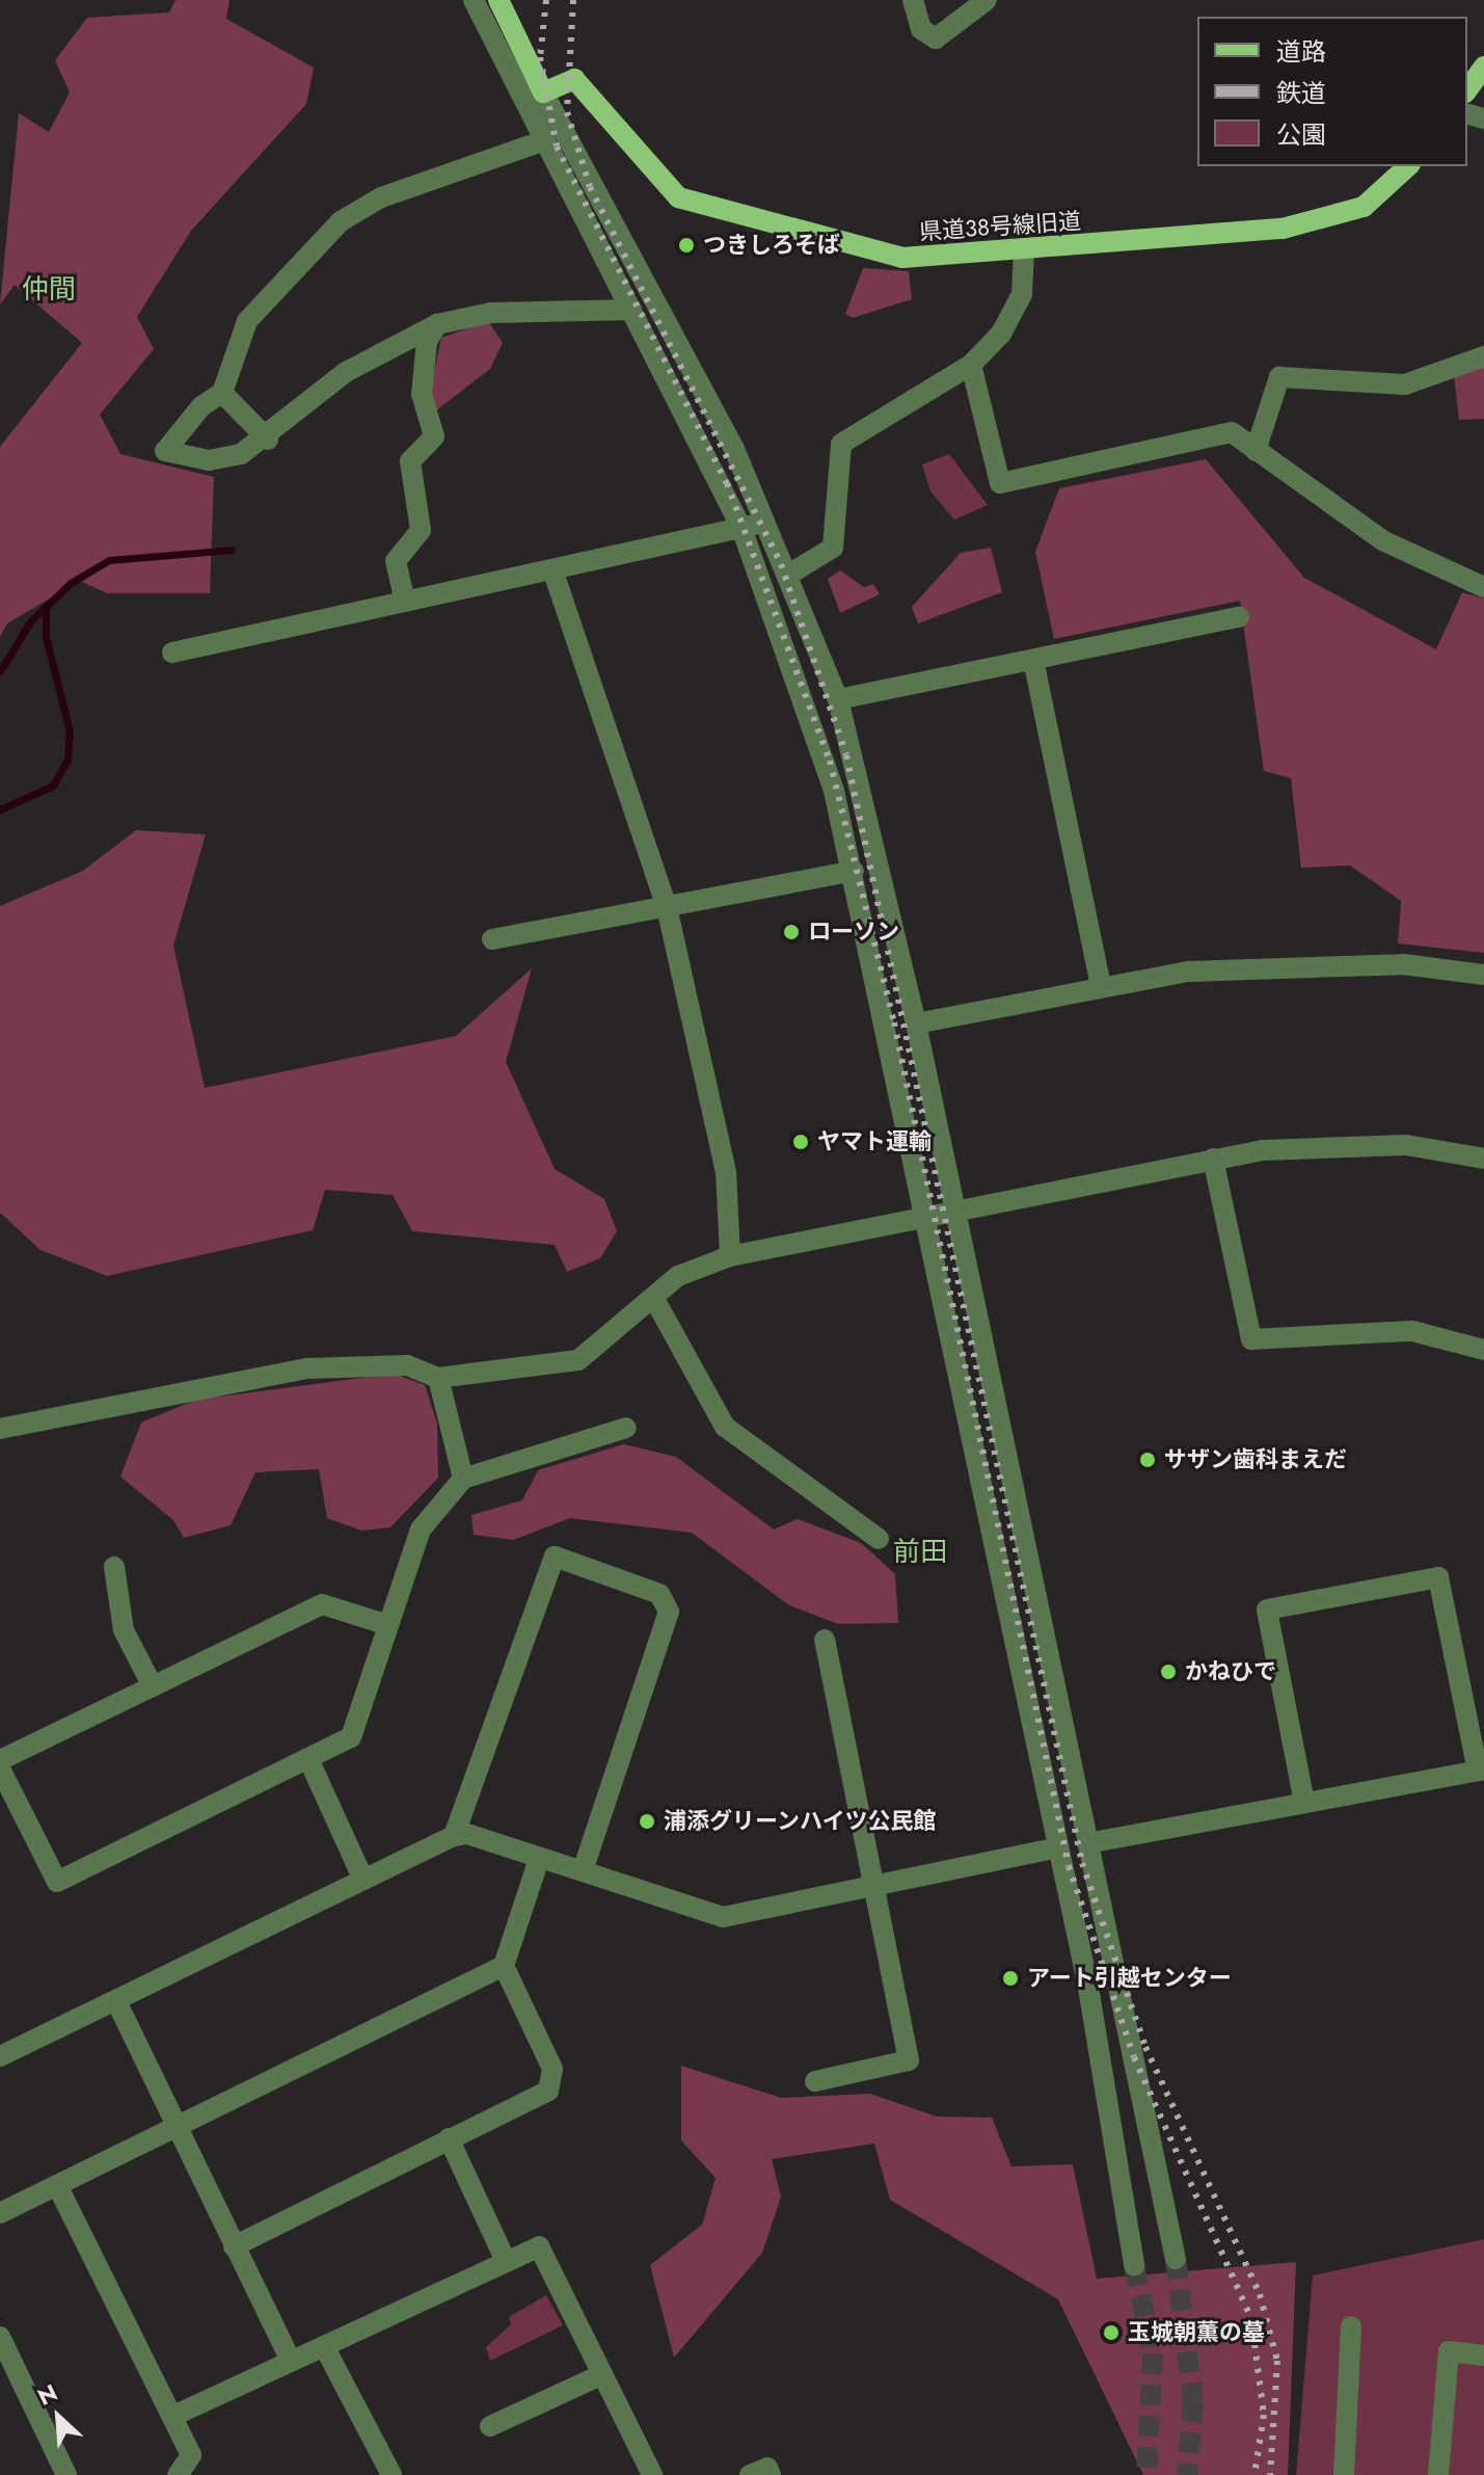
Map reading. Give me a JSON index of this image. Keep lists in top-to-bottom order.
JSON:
{
  "streets": {
    "main road": ["県道38号線旧道"]
  },
  "districts": ["仲間", "前田"],
  "places": [
    "つきしろそば",
    "ローソン",
    "ヤマト運輸",
    "サザン歯科まえだ",
    "かねひで",
    "浦添グリーンハイツ公民館",
    "アート引越センター",
    "玉城朝薫の墓"
  ],
  "legend": ["道路", "鉄道", "公園"],
  "north": "top left"
}
